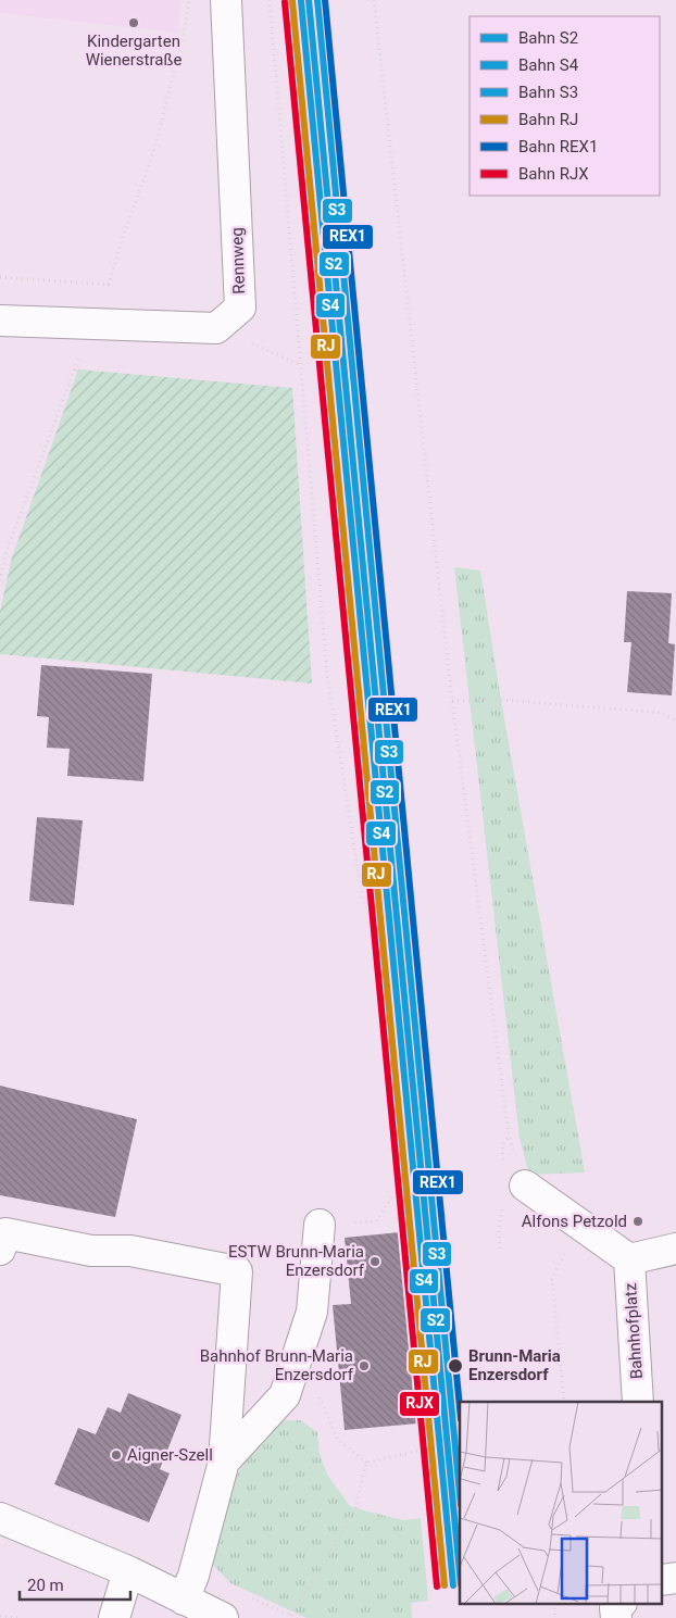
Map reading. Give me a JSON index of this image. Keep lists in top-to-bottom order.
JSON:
{
  "streets": {
    "street": ["Rennweg", "Bahnhofplatz"]
  },
  "places": [
    "Kindergarten Wienerstraße",
    "Alfons Petzold",
    "ESTW Brunn-Maria Enzersdorf",
    "Bahnhof Brunn-Maria Enzersdorf",
    "Brunn-Maria Enzersdorf",
    "Aigner-Szell"
  ],
  "lines": [
    "rail line S2",
    "rail line S3",
    "rail line REX1",
    "rail line S4",
    "rail line RJ",
    "rail line RJX"
  ],
  "legend": [
    "Bahn S2",
    "Bahn S4",
    "Bahn S3",
    "Bahn RJ",
    "Bahn REX1",
    "Bahn RJX"
  ],
  "scale_bar": "20 m"
}
